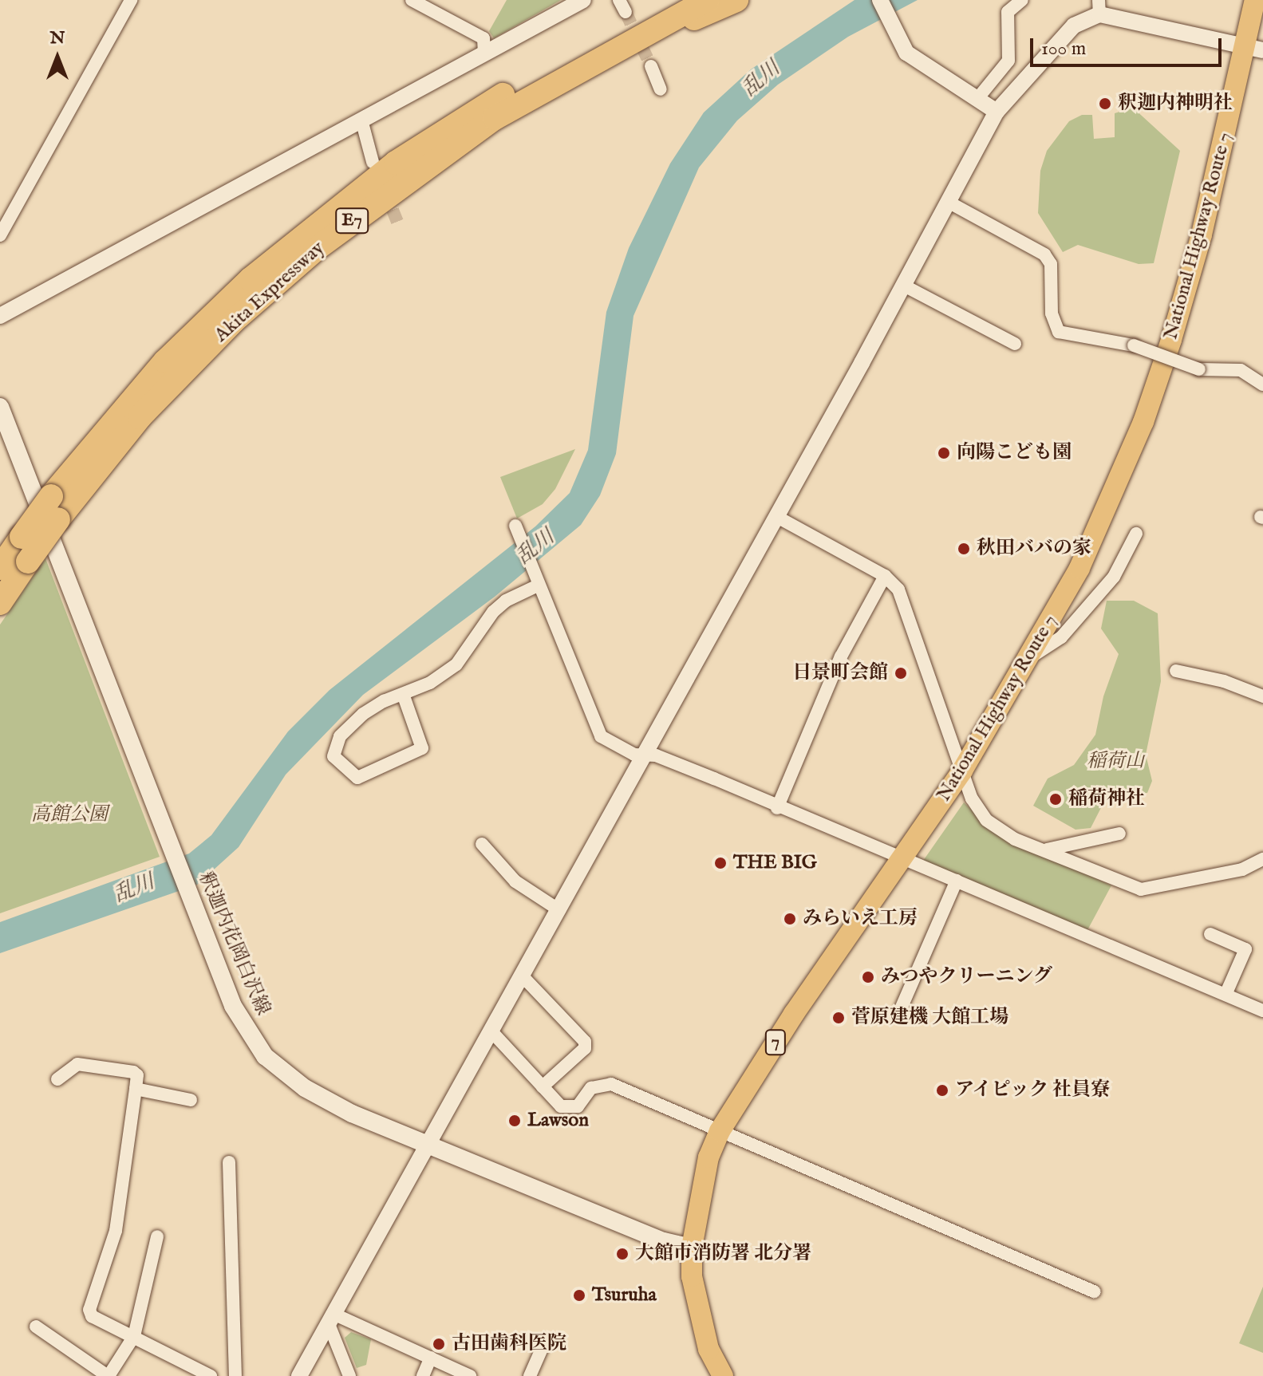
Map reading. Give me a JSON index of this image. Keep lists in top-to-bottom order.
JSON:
{
  "streets": {
    "highway": [
      "E7",
      "National Highway Route 7",
      "Akita Expressway",
      "7"
    ],
    "main road": ["釈迦内花岡白沢線"]
  },
  "crossings": [
    ["National Highway Route 7", "釈迦内花岡白沢線"]
  ],
  "water": ["乱川"],
  "parks": ["稲荷山", "高館公園"],
  "places": [
    "釈迦内神明社",
    "向陽こども園",
    "秋田ババの家",
    "日景町会館",
    "稲荷神社",
    "THE BIG",
    "みらいえ工房",
    "みつやクリーニング",
    "菅原建機 大館工場",
    "アイピック 社員寮",
    "Lawson",
    "大館市消防署 北分署",
    "Tsuruha",
    "古田歯科医院"
  ],
  "scale_bar": "100 m",
  "north": "top"
}
